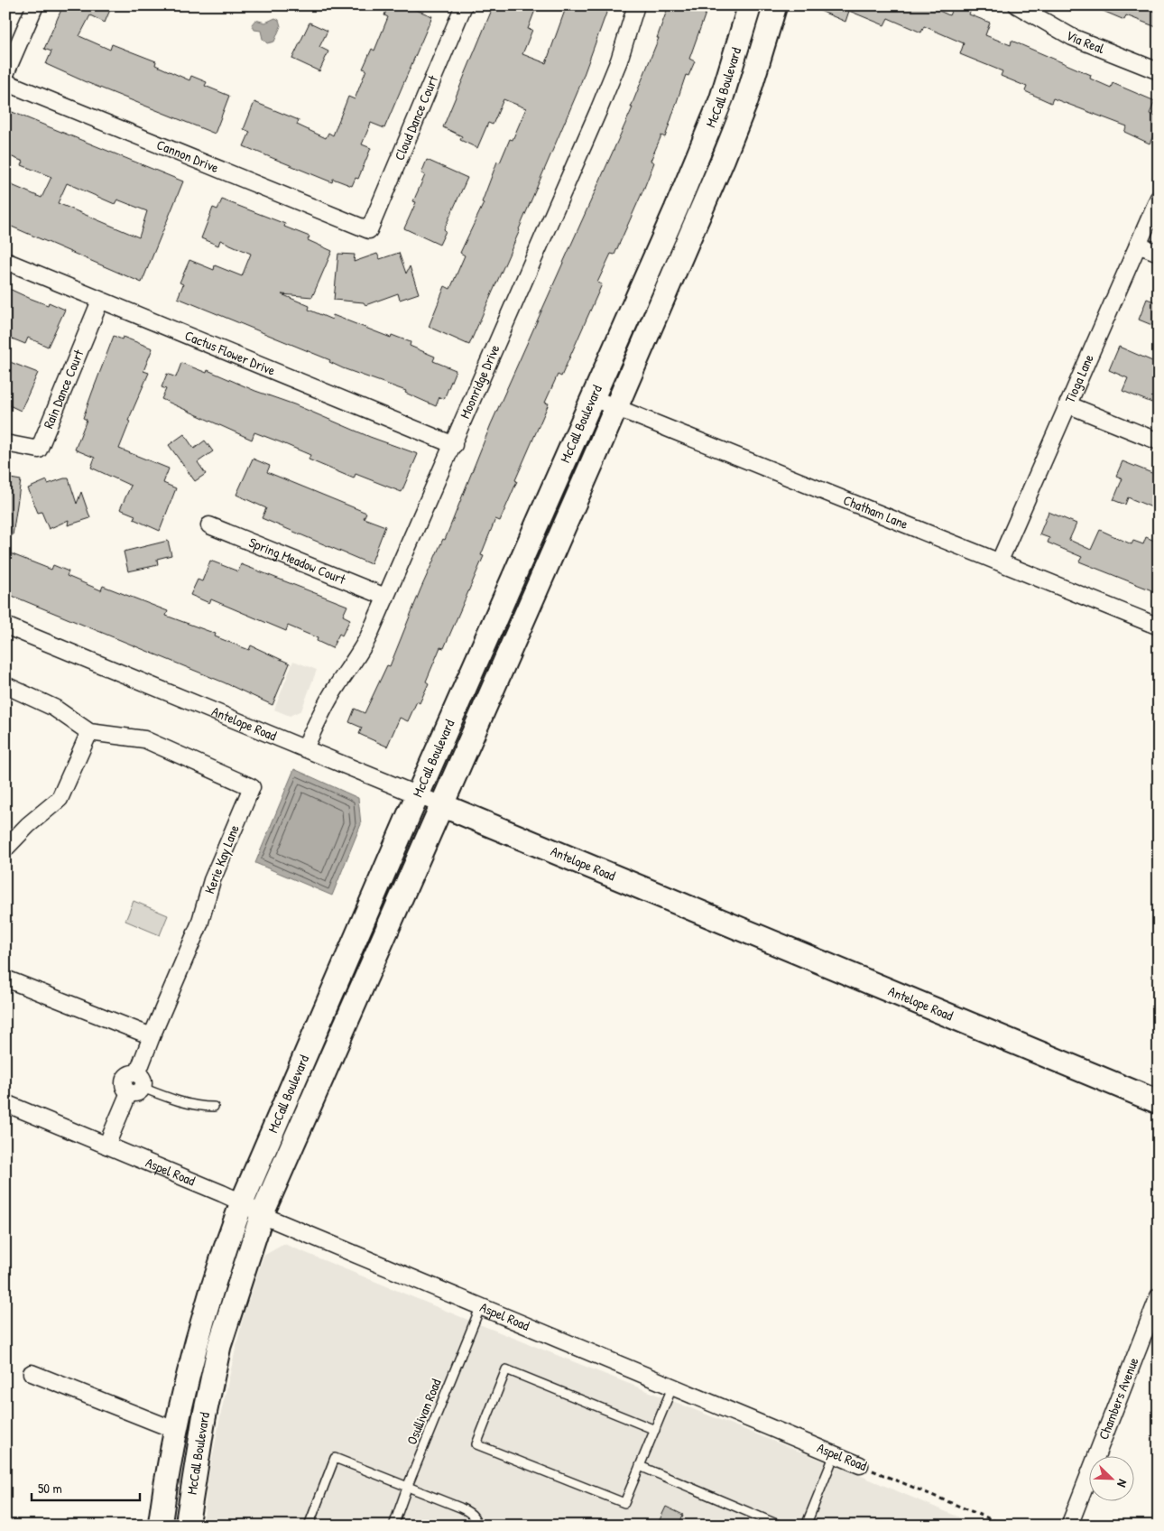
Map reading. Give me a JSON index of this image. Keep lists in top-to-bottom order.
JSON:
{
  "streets": {
    "main road": ["McCall Boulevard", "Antelope Road"],
    "street": [
      "Via Real",
      "Cloud Dance Court",
      "Cannon Drive",
      "Cactus Flower Drive",
      "Tioga Lane",
      "Moonridge Drive",
      "Rain Dance Court",
      "Chatham Lane",
      "Spring Meadow Court",
      "Kerie Kay Lane",
      "Aspel Road",
      "Chambers Avenue"
    ],
    "lane": ["Osullivan Road"]
  },
  "crossings": [
    ["McCall Boulevard", "Chatham Lane"],
    ["McCall Boulevard", "Antelope Road"],
    ["McCall Boulevard", "Aspel Road"],
    ["Cloud Dance Court", "Cannon Drive"],
    ["Cactus Flower Drive", "Moonridge Drive"],
    ["Cactus Flower Drive", "Rain Dance Court"],
    ["Tioga Lane", "Chatham Lane"],
    ["Moonridge Drive", "Spring Meadow Court"],
    ["Moonridge Drive", "Antelope Road"],
    ["Aspel Road", "Osullivan Road"]
  ],
  "scale_bar": "50 m",
  "north": "bottom right"
}
